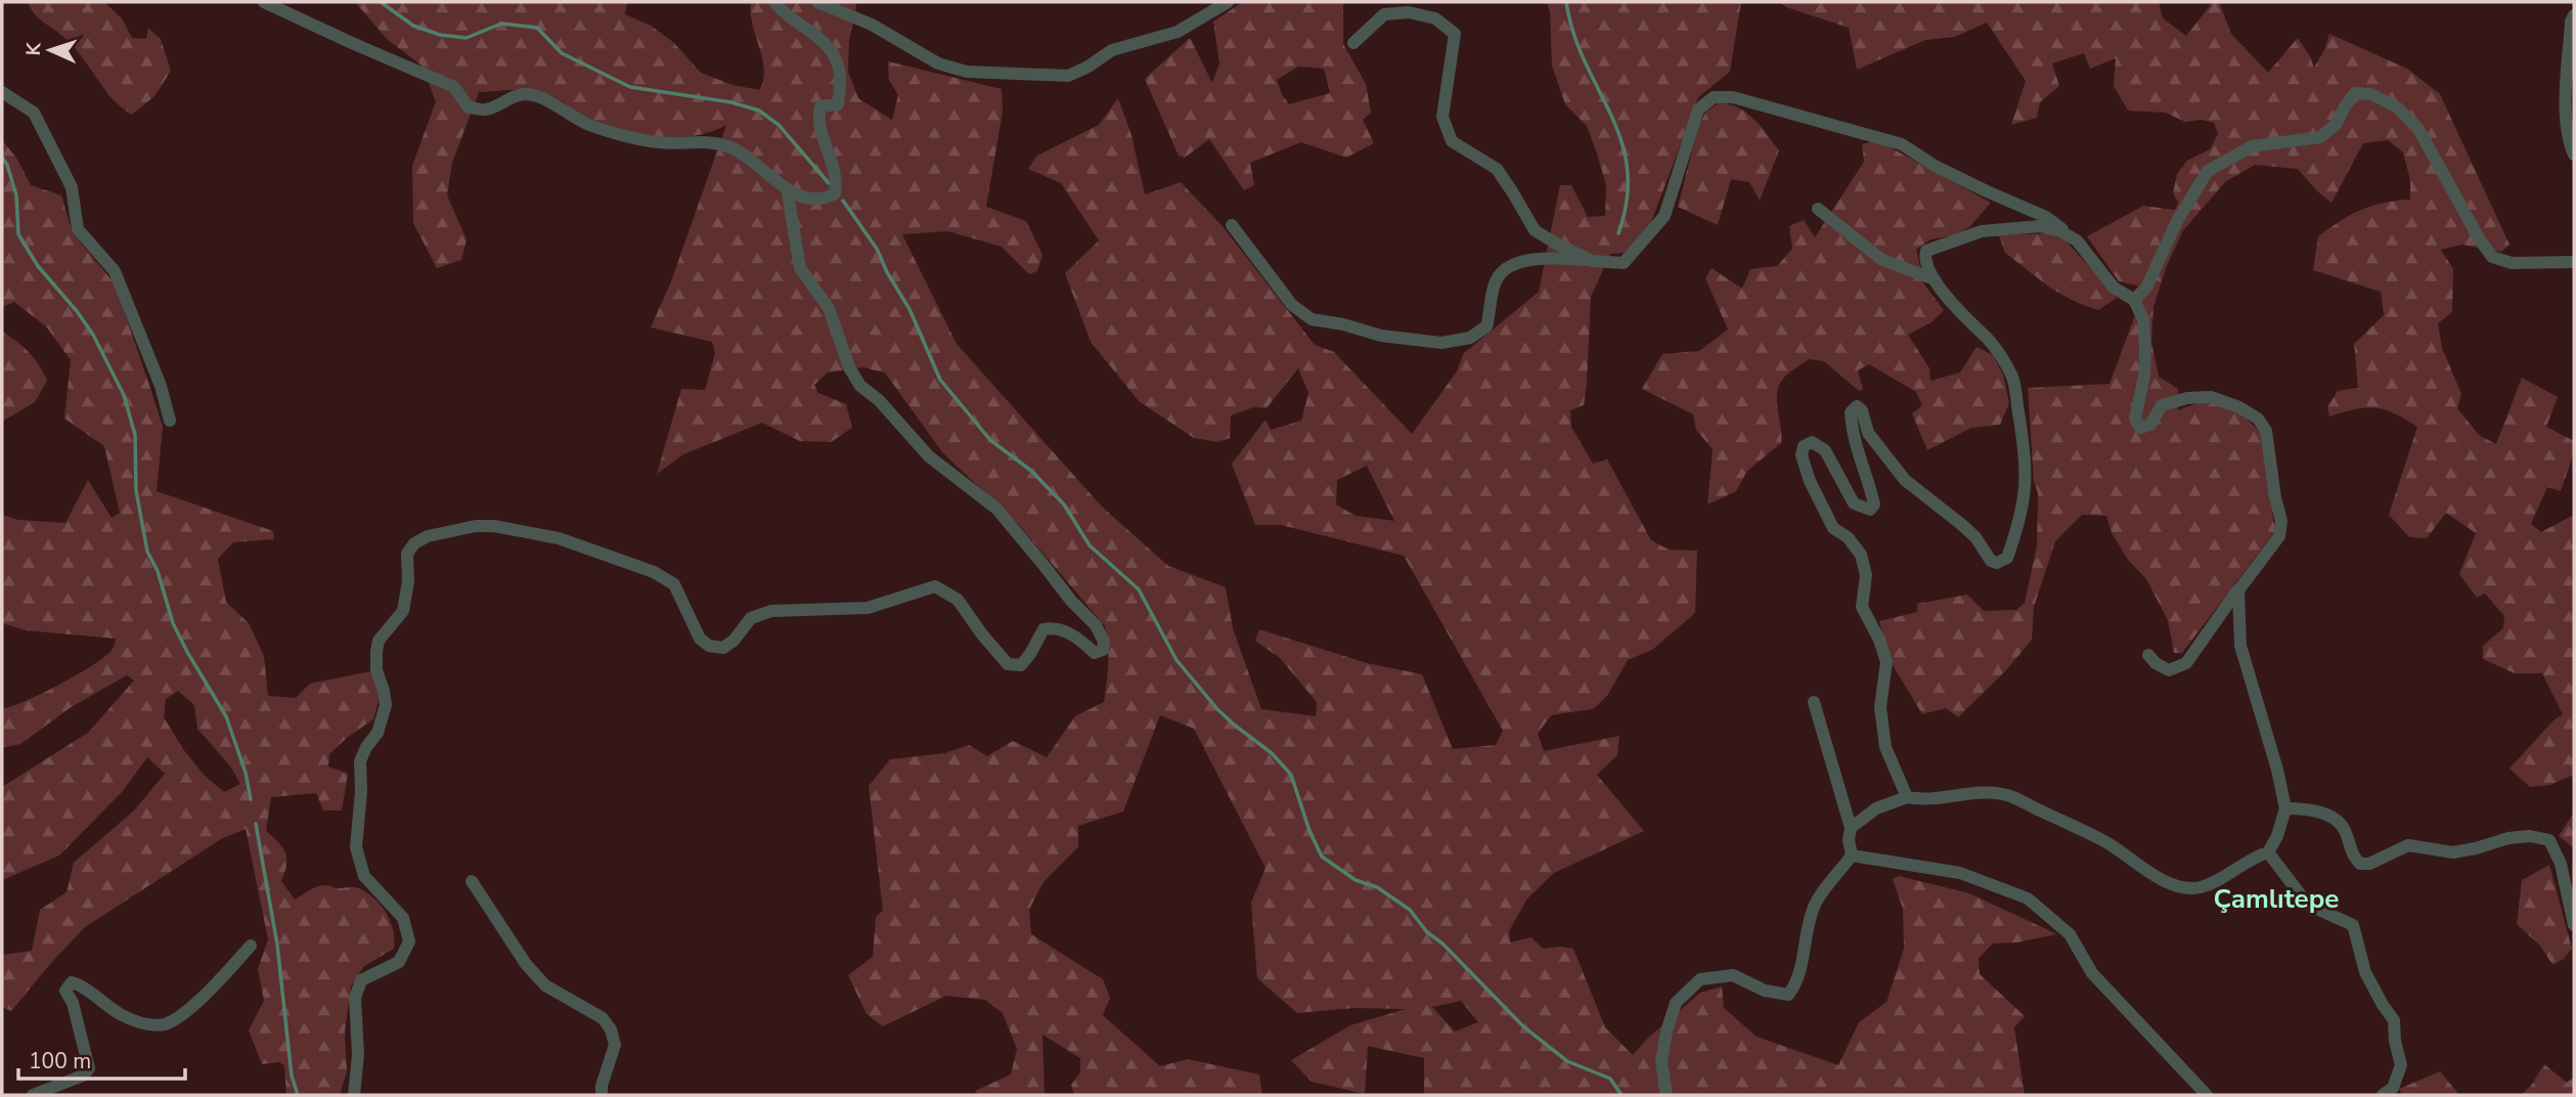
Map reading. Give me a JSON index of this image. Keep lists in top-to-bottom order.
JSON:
{
  "districts": ["Çamlıtepe"],
  "scale_bar": "100 m",
  "north": "left"
}
